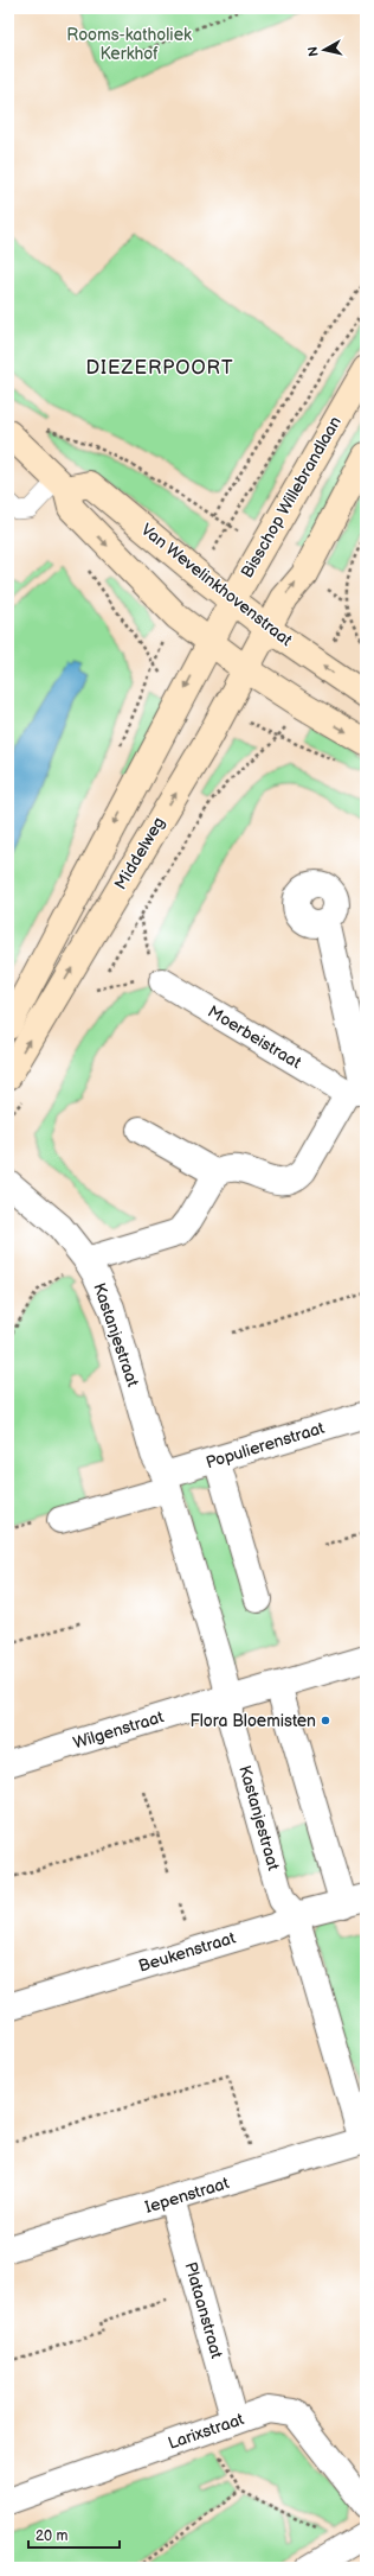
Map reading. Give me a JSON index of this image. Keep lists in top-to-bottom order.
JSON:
{
  "streets": {
    "main road": ["Bisschop Willebrandlaan", "Van Wevelinkhovenstraat", "Middelweg"],
    "street": [
      "Moerbeistraat",
      "Kastanjestraat",
      "Populierenstraat",
      "Wilgenstraat",
      "Beukenstraat",
      "Iepenstraat",
      "Plataanstraat",
      "Larixstraat"
    ]
  },
  "crossings": [
    ["Bisschop Willebrandlaan", "Van Wevelinkhovenstraat"],
    ["Bisschop Willebrandlaan", "Middelweg"],
    ["Van Wevelinkhovenstraat", "Middelweg"],
    ["Kastanjestraat", "Populierenstraat"],
    ["Kastanjestraat", "Wilgenstraat"],
    ["Kastanjestraat", "Beukenstraat"],
    ["Kastanjestraat", "Iepenstraat"],
    ["Iepenstraat", "Plataanstraat"],
    ["Plataanstraat", "Larixstraat"]
  ],
  "districts": ["DIEZERPOORT"],
  "parks": ["Rooms-katholiek Kerkhof"],
  "places": ["Flora Bloemisten"],
  "scale_bar": "20 m",
  "north": "left"
}
